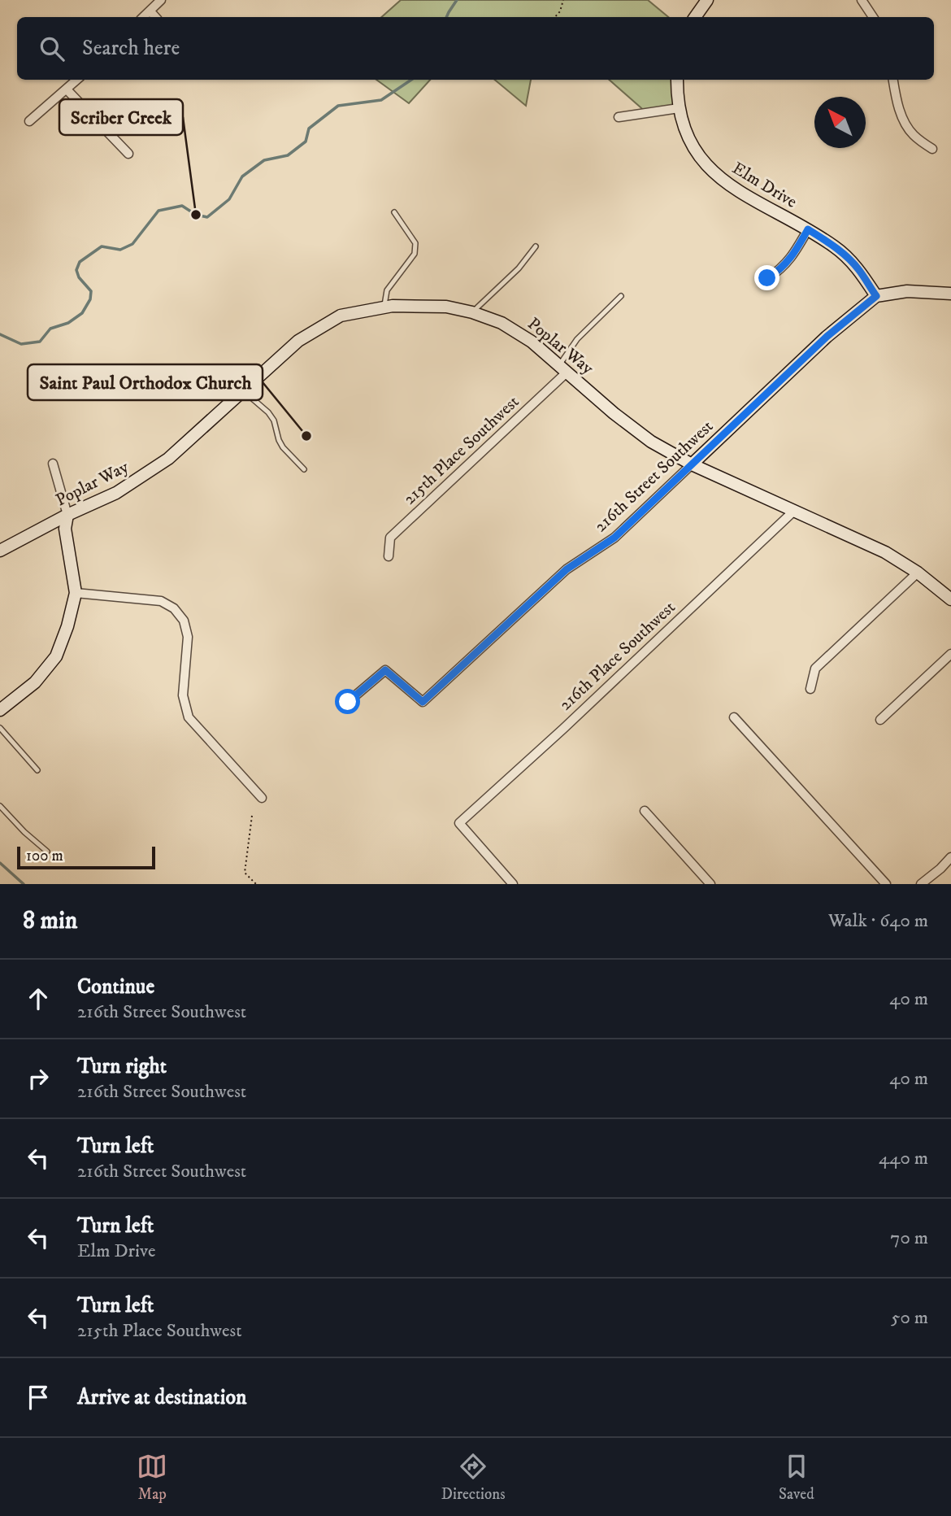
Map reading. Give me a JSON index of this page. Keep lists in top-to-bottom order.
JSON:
{
  "streets": {
    "main road": ["Elm Drive", "Poplar Way", "216th Street Southwest"],
    "street": ["215th Place Southwest", "216th Place Southwest"]
  },
  "crossings": [
    ["Elm Drive", "216th Street Southwest"],
    ["Poplar Way", "215th Place Southwest"],
    ["Poplar Way", "216th Street Southwest"],
    ["Poplar Way", "216th Place Southwest"]
  ],
  "places": ["Scriber Creek", "Saint Paul Orthodox Church"],
  "scale_bar": "100 m",
  "north": "top left",
  "page": {
    "search": "Search here",
    "scale": "100 m",
    "heading": ["8 min", "Walk · 640 m"],
    "list": [
      ["Continue", "216th Street Southwest", "40 m"],
      ["Turn right", "216th Street Southwest", "40 m"],
      ["Turn left", "216th Street Southwest", "440 m"],
      ["Turn left", "Elm Drive", "70 m"],
      ["Turn left", "215th Place Southwest", "50 m"],
      "Arrive at destination"
    ],
    "nav": ["Map", "Directions", "Saved"]
  }
}
